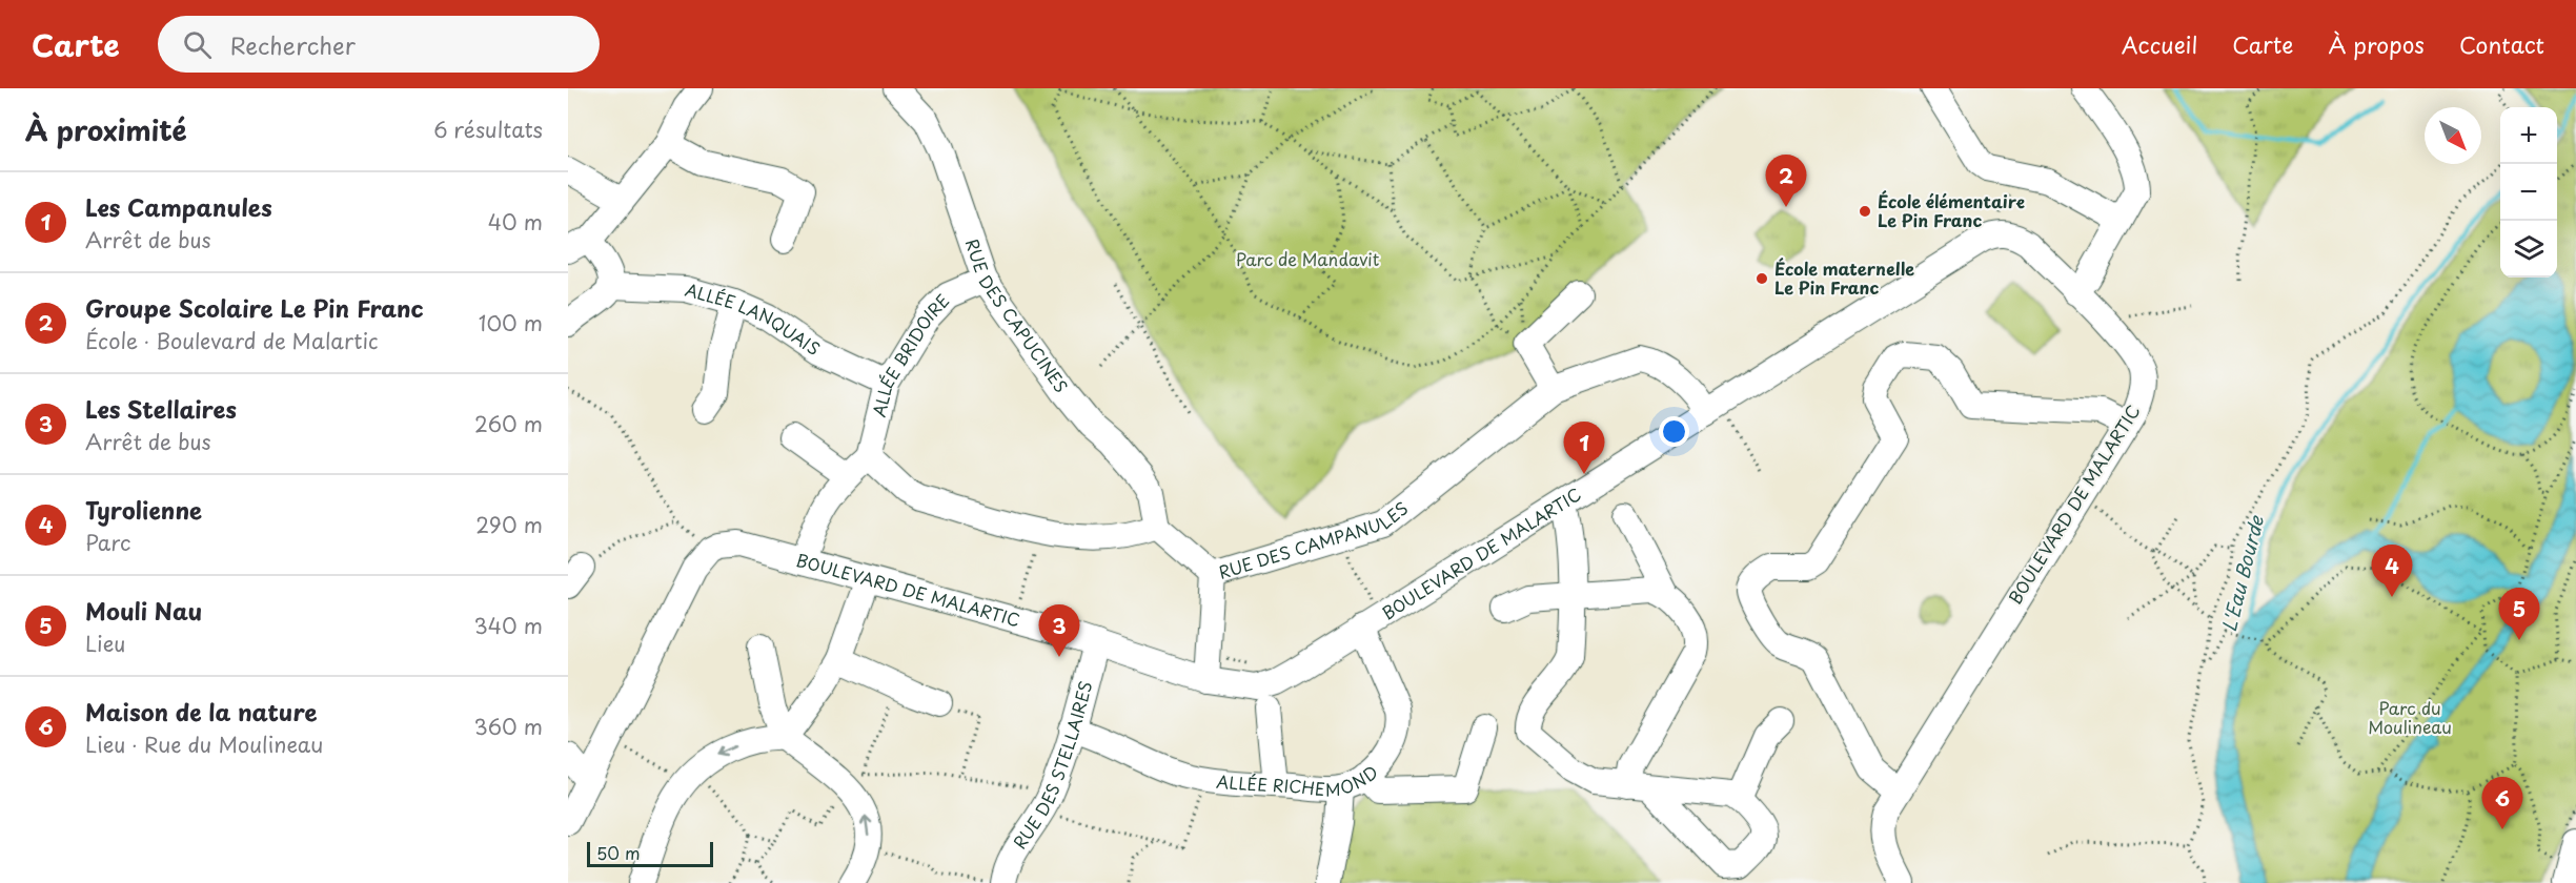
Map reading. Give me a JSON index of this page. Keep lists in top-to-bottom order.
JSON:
{
  "streets": {
    "street": [
      "RUE DES CAPUCINES",
      "ALLÉE LANQUAIS",
      "ALLÉE BRIDOIRE",
      "BOULEVARD DE MALARTIC",
      "RUE DES CAMPANULES",
      "RUE DES STELLAIRES",
      "ALLÉE RICHEMOND"
    ]
  },
  "crossings": [
    ["RUE DES CAPUCINES", "ALLÉE BRIDOIRE"],
    ["RUE DES CAPUCINES", "RUE DES CAMPANULES"],
    ["ALLÉE LANQUAIS", "ALLÉE BRIDOIRE"],
    ["BOULEVARD DE MALARTIC", "RUE DES CAMPANULES"],
    ["BOULEVARD DE MALARTIC", "RUE DES STELLAIRES"],
    ["BOULEVARD DE MALARTIC", "ALLÉE RICHEMOND"],
    ["RUE DES STELLAIRES", "ALLÉE RICHEMOND"]
  ],
  "water": ["L'Eau Bourde"],
  "parks": ["Parc de Mandavit", "Parc du Moulineau"],
  "places": ["École élémentaire Le Pin Franc", "École maternelle Le Pin Franc"],
  "scale_bar": "50 m",
  "north": "bottom right",
  "page": {
    "header": "Carte",
    "search": "Rechercher",
    "nav": [
      "Accueil",
      "Carte",
      "À propos",
      "Contact"
    ],
    "heading": ["À proximité", "6 résultats"],
    "map_buttons": ["+", "−"],
    "pins": [
      "2",
      "1",
      "4",
      "5",
      "3",
      "6"
    ],
    "list": [
      {
        "mark": "1",
        "name": "Les Campanules",
        "note": "Arrêt de bus",
        "value": "40 m"
      },
      {
        "mark": "2",
        "name": "Groupe Scolaire Le Pin Franc",
        "note": "École · Boulevard de Malartic",
        "value": "100 m"
      },
      {
        "mark": "3",
        "name": "Les Stellaires",
        "note": "Arrêt de bus",
        "value": "260 m"
      },
      {
        "mark": "4",
        "name": "Tyrolienne",
        "note": "Parc",
        "value": "290 m"
      },
      {
        "mark": "5",
        "name": "Mouli Nau",
        "note": "Lieu",
        "value": "340 m"
      },
      {
        "mark": "6",
        "name": "Maison de la nature",
        "note": "Lieu · Rue du Moulineau",
        "value": "360 m"
      }
    ],
    "scale": "50 m"
  }
}
